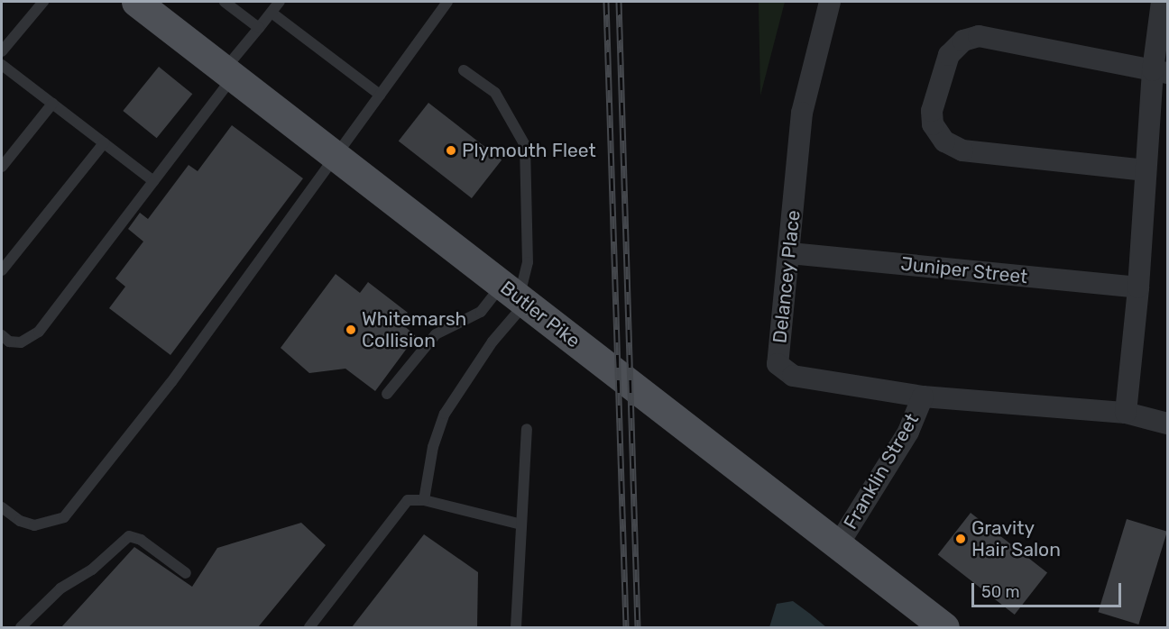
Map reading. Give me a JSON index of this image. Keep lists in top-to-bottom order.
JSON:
{
  "streets": {
    "main road": ["Butler Pike"],
    "street": ["Juniper Street", "Delancey Place", "Franklin Street"]
  },
  "crossings": [
    ["Juniper Street", "Delancey Place"],
    ["Delancey Place", "Franklin Street"],
    ["Butler Pike", "Franklin Street"]
  ],
  "places": ["Plymouth Fleet", "Whitemarsh Collision", "Gravity Hair Salon"],
  "scale_bar": "50 m"
}
